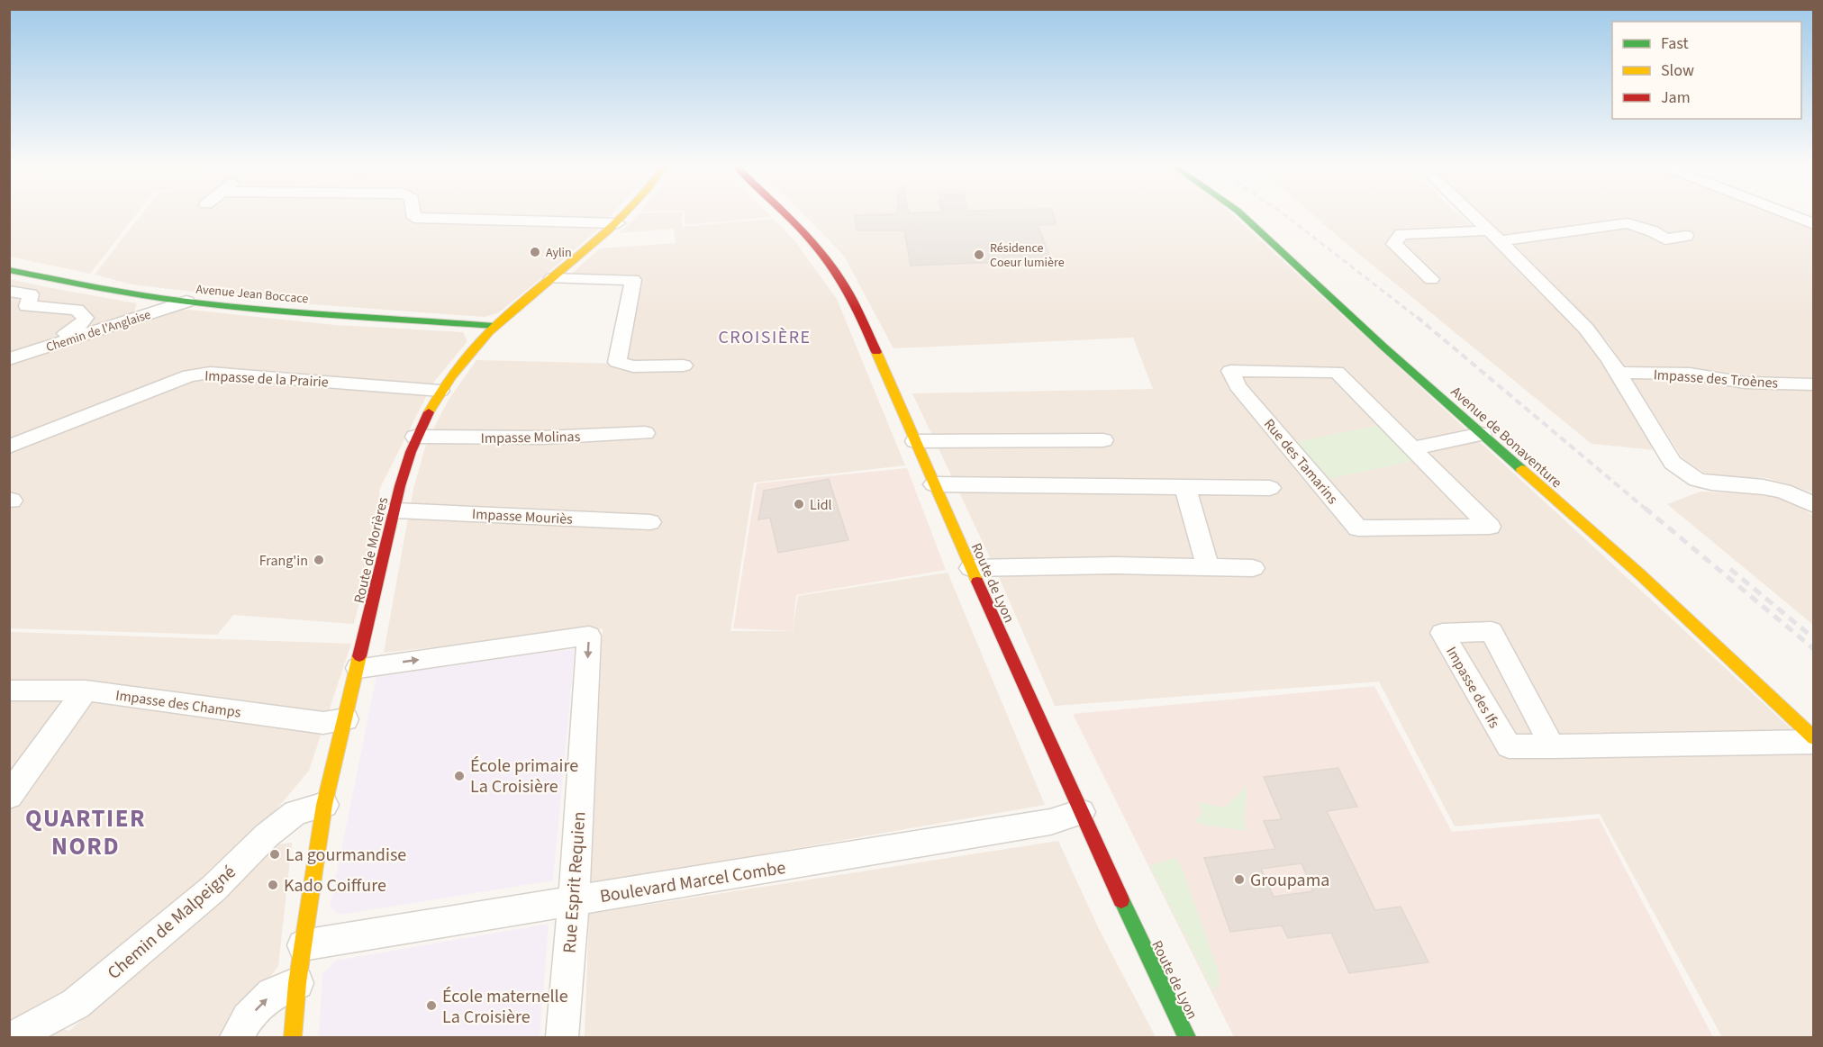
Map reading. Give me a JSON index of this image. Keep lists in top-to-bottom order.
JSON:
{
  "streets": {
    "main road": [
      "Avenue Jean Boccace",
      "Avenue de Bonaventure",
      "Route de Morières",
      "Route de Lyon"
    ],
    "street": [
      "Chemin de l'Anglaise",
      "Impasse de la Prairie",
      "Impasse des Troènes",
      "Impasse Molinas",
      "Rue des Tamarins",
      "Impasse Mouriès",
      "Impasse des Ifs",
      "Impasse des Champs",
      "Boulevard Marcel Combe",
      "Rue Esprit Requien",
      "Chemin de Malpeigné"
    ]
  },
  "crossings": [
    ["Avenue Jean Boccace", "Chemin de l'Anglaise"],
    ["Avenue Jean Boccace", "Route de Morières"],
    ["Impasse de la Prairie", "Route de Morières"],
    ["Impasse Molinas", "Route de Morières"],
    ["Avenue de Bonaventure", "Impasse des Ifs"],
    ["Impasse Mouriès", "Route de Morières"],
    ["Route de Morières", "Impasse des Champs"],
    ["Route de Morières", "Boulevard Marcel Combe"],
    ["Route de Morières", "Rue Esprit Requien"],
    ["Route de Morières", "Chemin de Malpeigné"],
    ["Route de Lyon", "Boulevard Marcel Combe"],
    ["Boulevard Marcel Combe", "Rue Esprit Requien"]
  ],
  "districts": ["CROISIÈRE", "QUARTIER NORD"],
  "places": [
    "Aylin",
    "Résidence Coeur lumière",
    "Lidl",
    "Frang'in",
    "École primaire La Croisière",
    "La gourmandise",
    "Groupama",
    "Kado Coiffure",
    "École maternelle La Croisière"
  ],
  "legend": ["Fast", "Slow", "Jam"]
}
